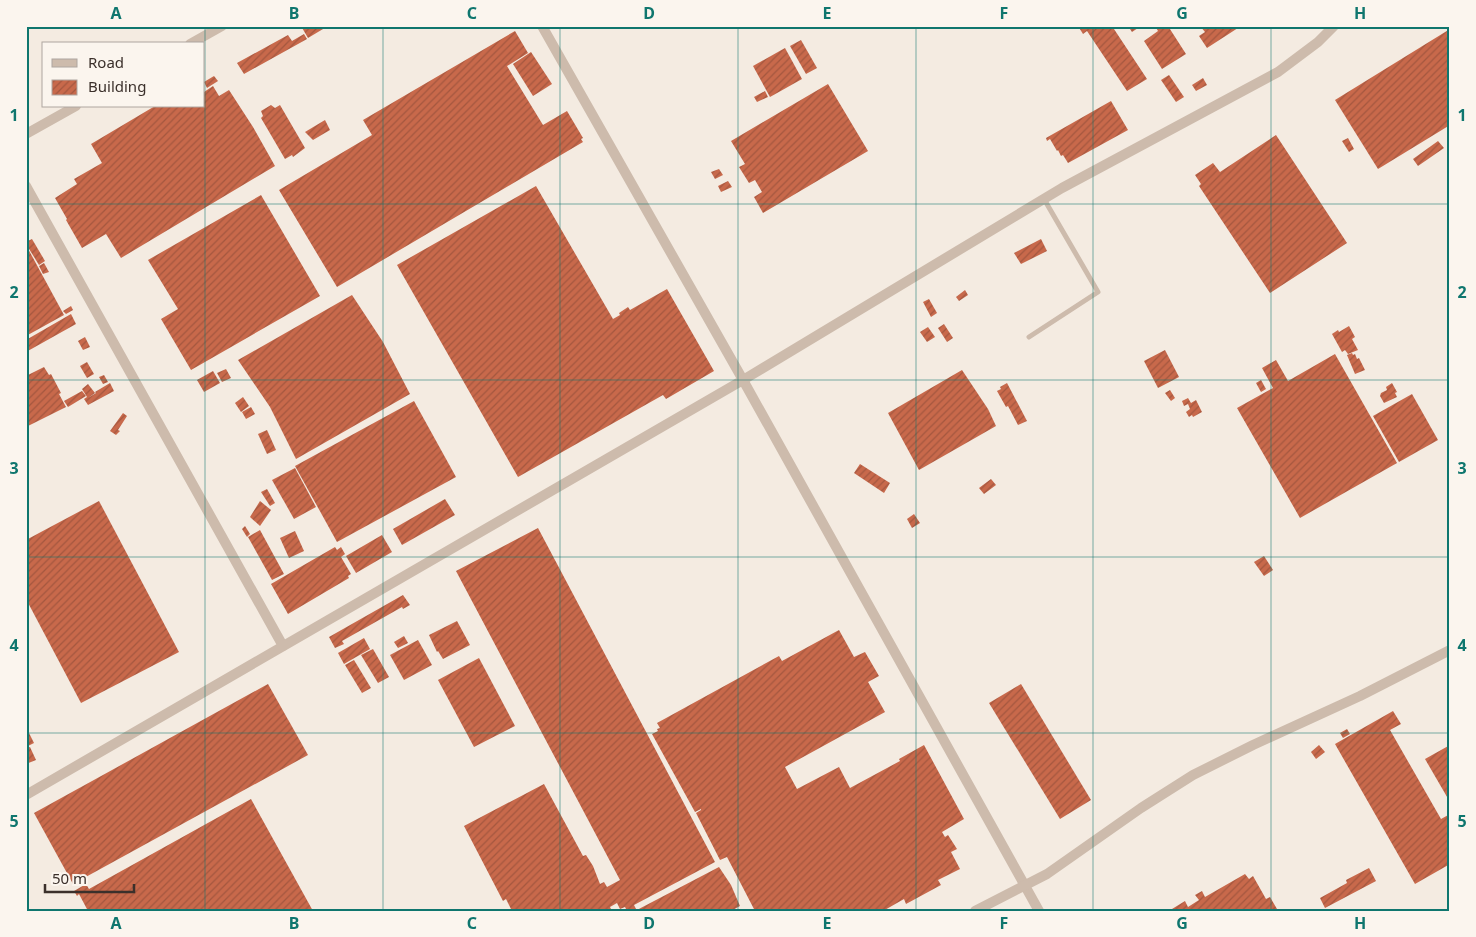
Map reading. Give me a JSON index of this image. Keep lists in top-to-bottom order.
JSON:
{
  "legend": ["Road", "Building"],
  "scale_bar": "50 m",
  "grid": {
    "columns": [
      "A",
      "B",
      "C",
      "D",
      "E",
      "F",
      "G",
      "H"
    ],
    "rows": [
      "1",
      "2",
      "3",
      "4",
      "5"
    ]
  }
}
